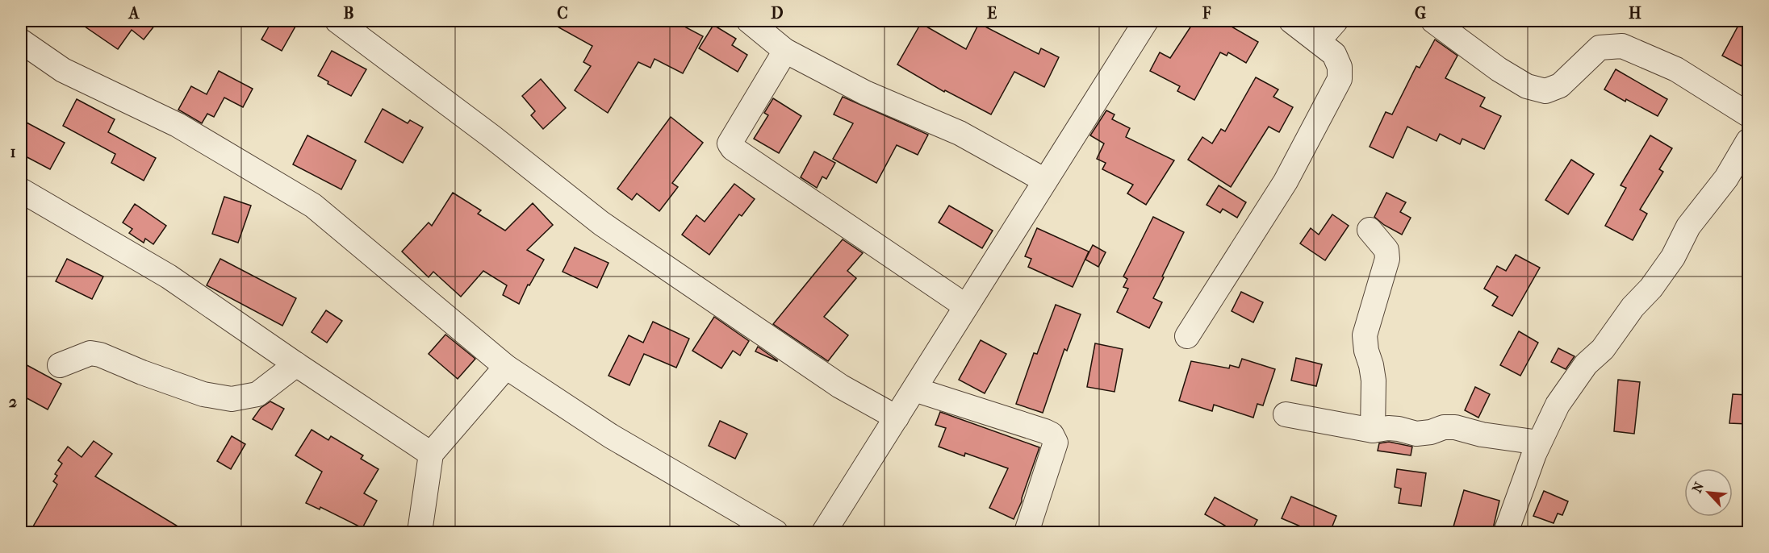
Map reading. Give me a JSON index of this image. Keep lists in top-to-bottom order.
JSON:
{
  "north": "top left",
  "grid": {
    "columns": [
      "A",
      "B",
      "C",
      "D",
      "E",
      "F",
      "G",
      "H"
    ],
    "rows": ["1", "2"]
  }
}
